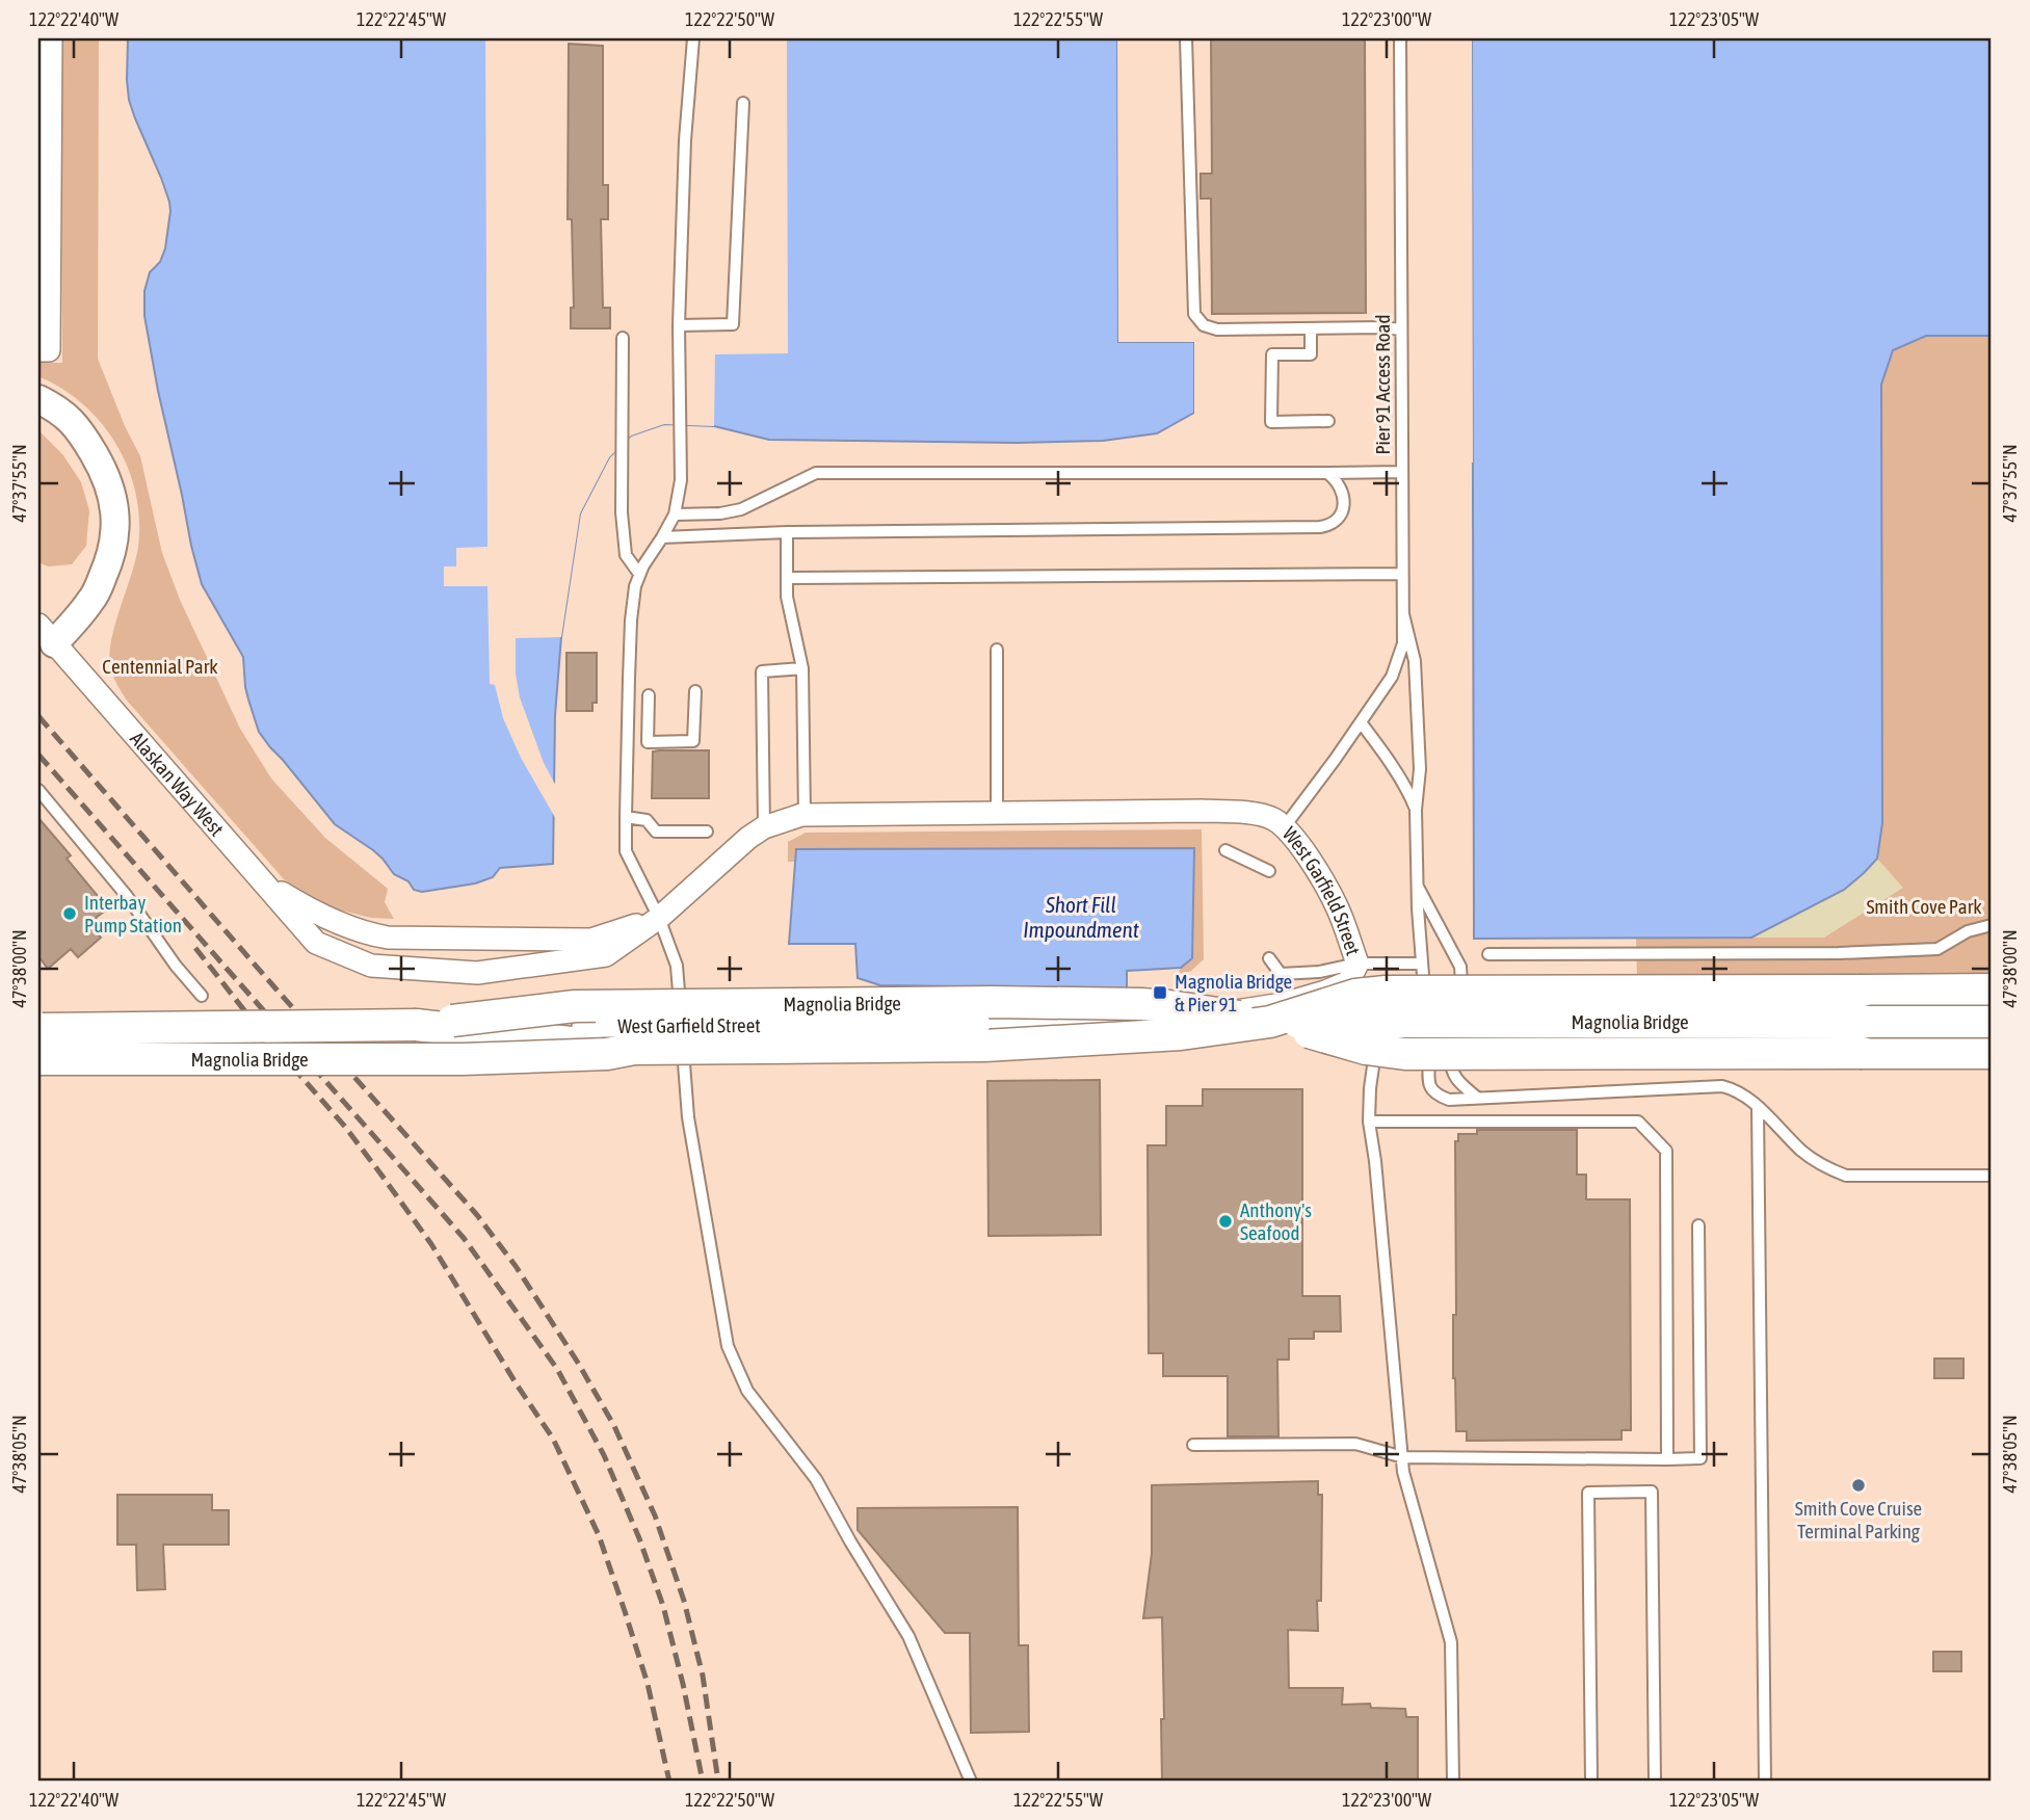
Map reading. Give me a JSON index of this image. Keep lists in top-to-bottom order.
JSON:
{
  "streets": {
    "main road": ["Magnolia Bridge"],
    "street": ["Alaskan Way West", "West Garfield Street"],
    "lane": ["Pier 91 Access Road"]
  },
  "crossings": [
    ["Pier 91 Access Road", "West Garfield Street"],
    ["Alaskan Way West", "West Garfield Street"]
  ],
  "water": ["Short Fill Impoundment"],
  "parks": ["Centennial Park", "Smith Cove Park"],
  "places": {
    "other": ["Interbay Pump Station", "Anthony's Seafood", "Smith Cove Cruise Terminal Parking"],
    "transit": ["Magnolia Bridge & Pier 91"]
  },
  "coordinates": [
    "122°22'40\"W",
    "122°22'45\"W",
    "122°22'50\"W",
    "122°22'55\"W",
    "122°23'00\"W",
    "122°23'05\"W",
    "47°37'55\"N",
    "47°38'00\"N",
    "47°38'05\"N"
  ]
}
